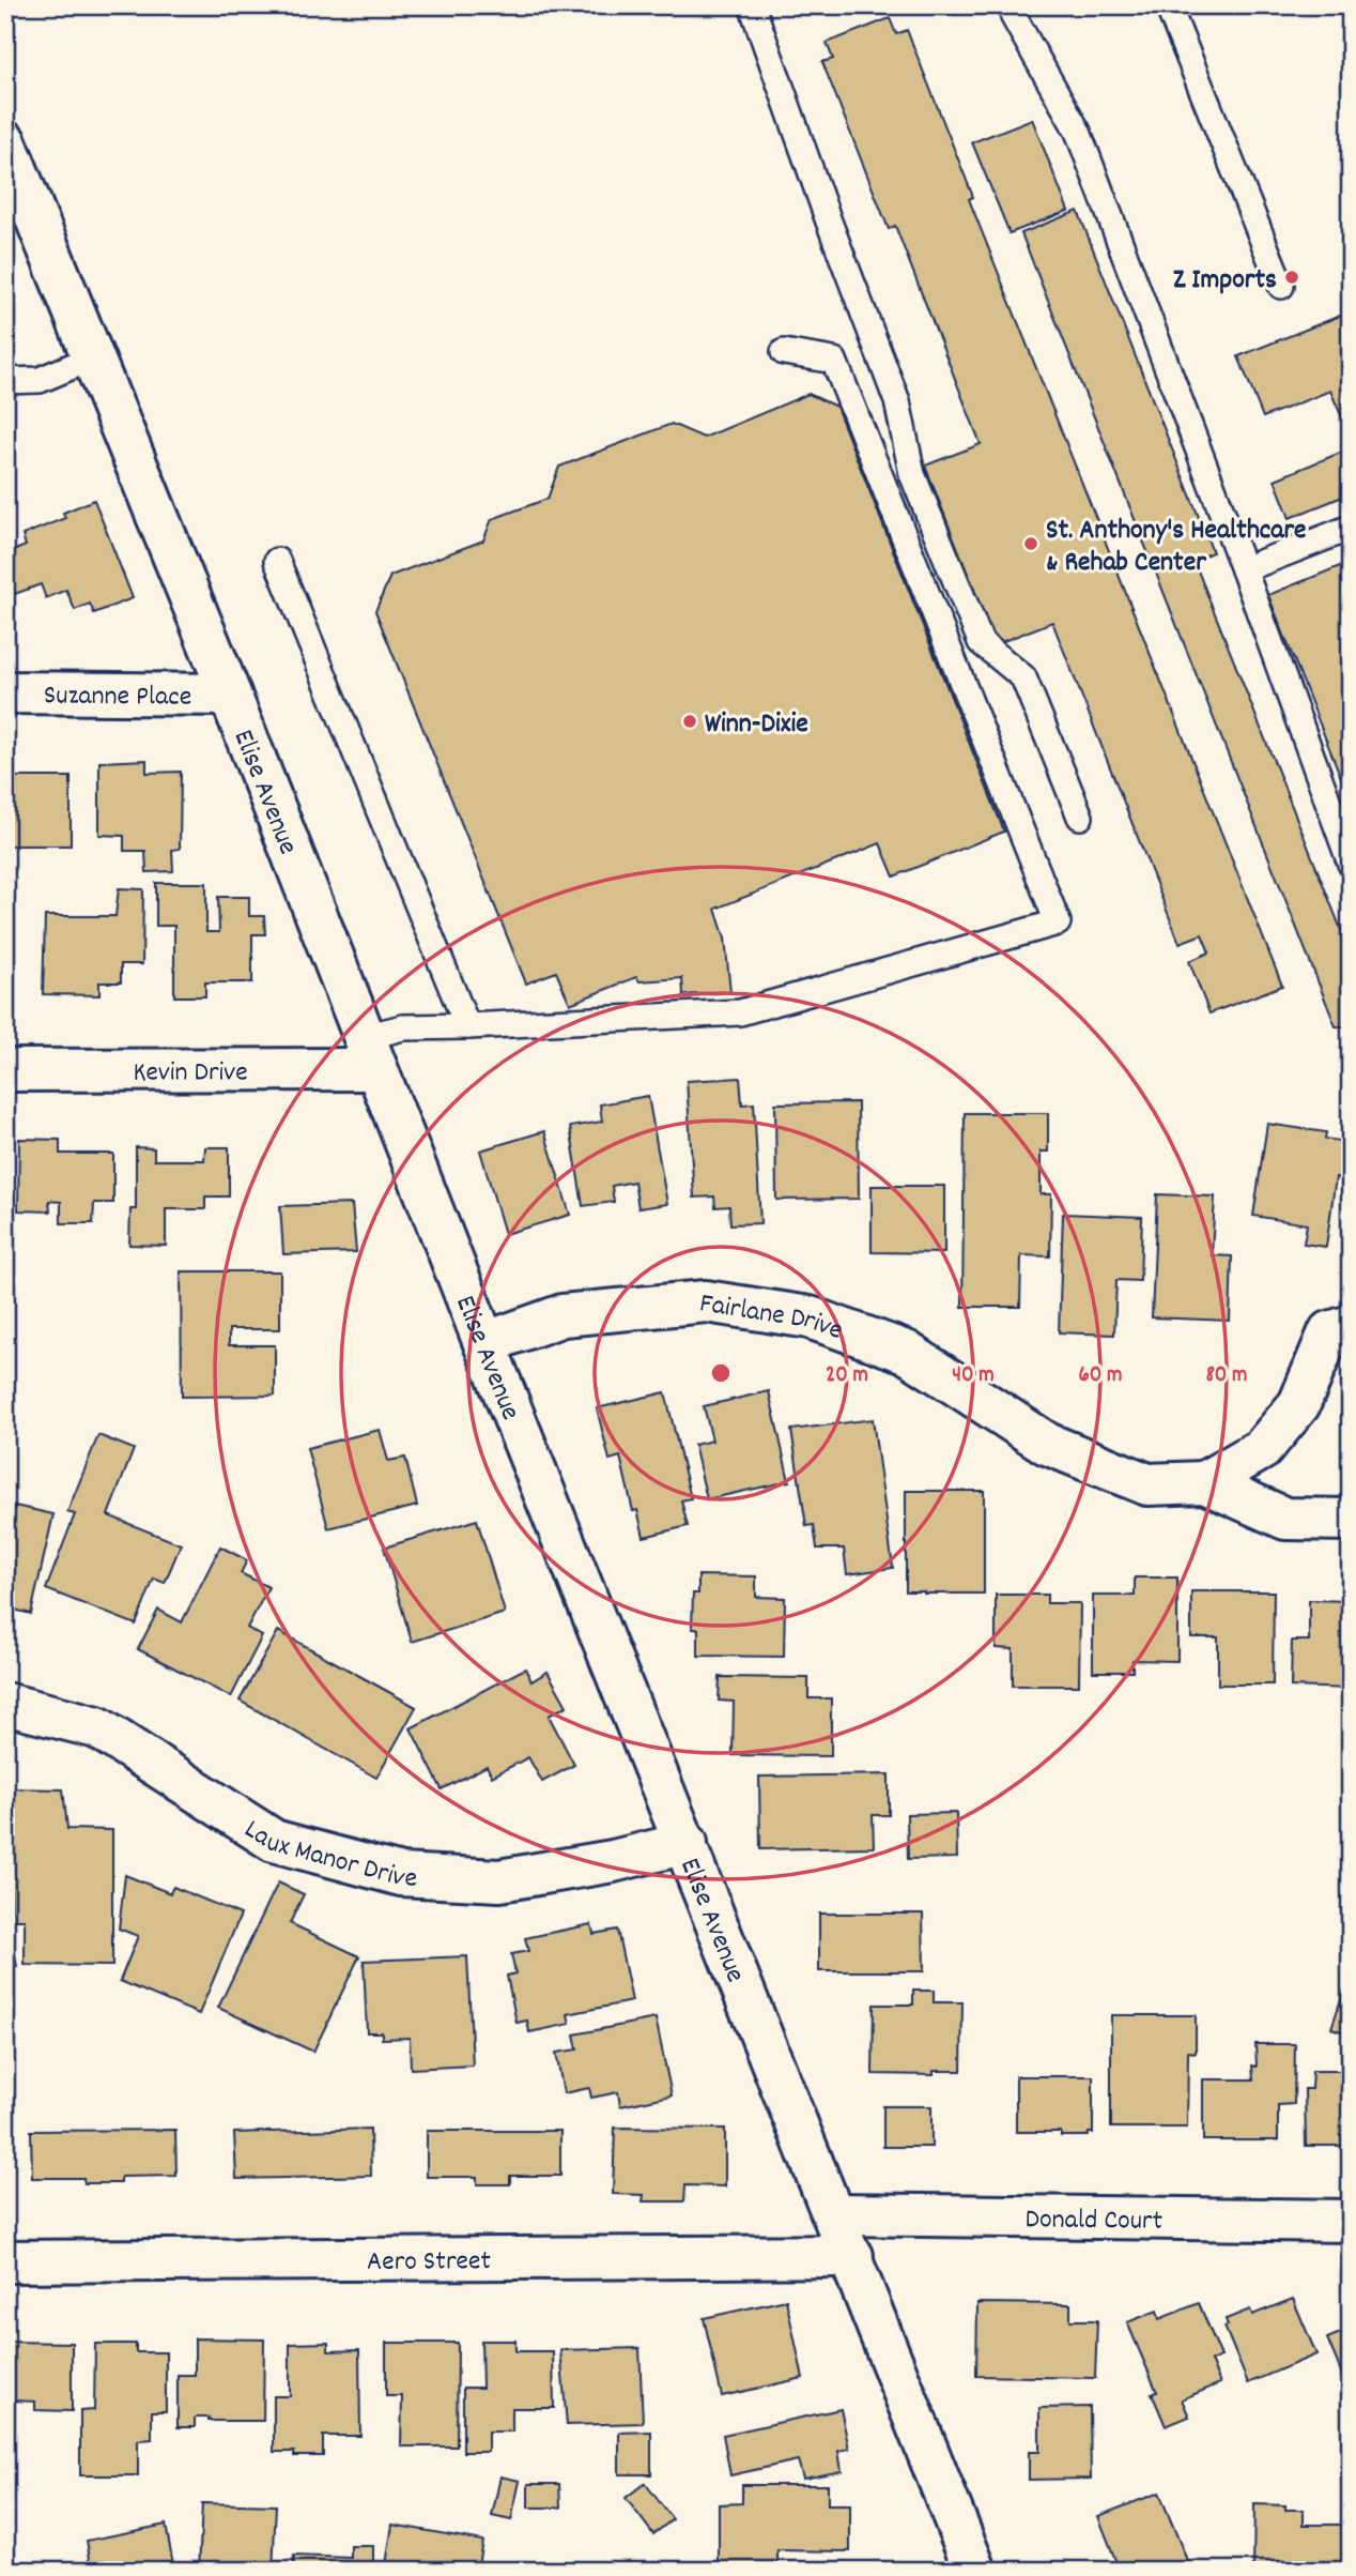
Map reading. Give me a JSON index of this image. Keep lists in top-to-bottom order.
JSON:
{
  "streets": {
    "street": [
      "Suzanne Place",
      "Elise Avenue",
      "Kevin Drive",
      "Fairlane Drive",
      "Laux Manor Drive",
      "Donald Court",
      "Aero Street"
    ]
  },
  "crossings": [
    ["Suzanne Place", "Elise Avenue"],
    ["Elise Avenue", "Kevin Drive"],
    ["Elise Avenue", "Fairlane Drive"],
    ["Elise Avenue", "Laux Manor Drive"],
    ["Elise Avenue", "Donald Court"],
    ["Elise Avenue", "Aero Street"]
  ],
  "places": ["Z Imports", "St. Anthony's Healthcare & Rehab Center", "Winn-Dixie"],
  "rings": [
    "20 m",
    "40 m",
    "60 m",
    "80 m"
  ]
}
